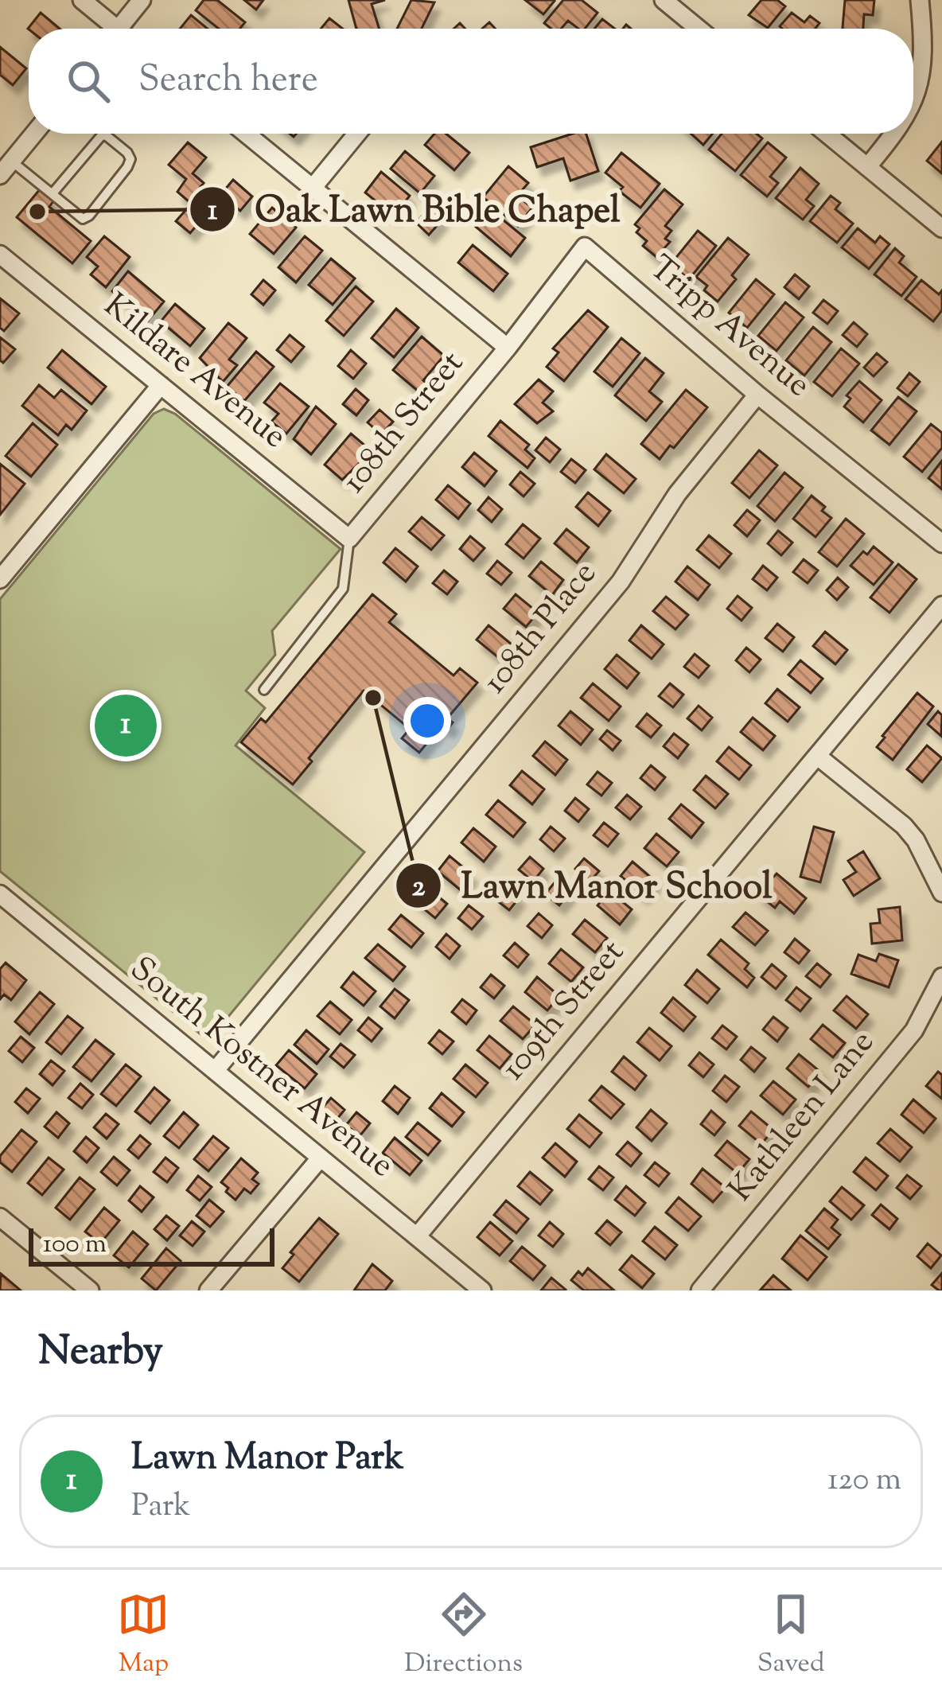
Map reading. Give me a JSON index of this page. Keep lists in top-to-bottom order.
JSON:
{
  "streets": {
    "street": [
      "Tripp Avenue",
      "Kildare Avenue",
      "108th Street",
      "108th Place",
      "109th Street",
      "South Kostner Avenue",
      "Kathleen Lane"
    ]
  },
  "crossings": [
    ["Tripp Avenue", "108th Street"],
    ["Tripp Avenue", "108th Place"],
    ["Kildare Avenue", "108th Street"],
    ["108th Place", "South Kostner Avenue"],
    ["109th Street", "South Kostner Avenue"]
  ],
  "places": ["Oak Lawn Bible Chapel", "Lawn Manor School"],
  "scale_bar": "100 m",
  "page": {
    "search": "Search here",
    "pins": "1",
    "scale": "100 m",
    "heading": "Nearby",
    "list": [
      {
        "mark": "1",
        "name": "Lawn Manor Park",
        "note": "Park",
        "value": "120 m"
      }
    ],
    "nav": ["Map", "Directions", "Saved"]
  }
}
